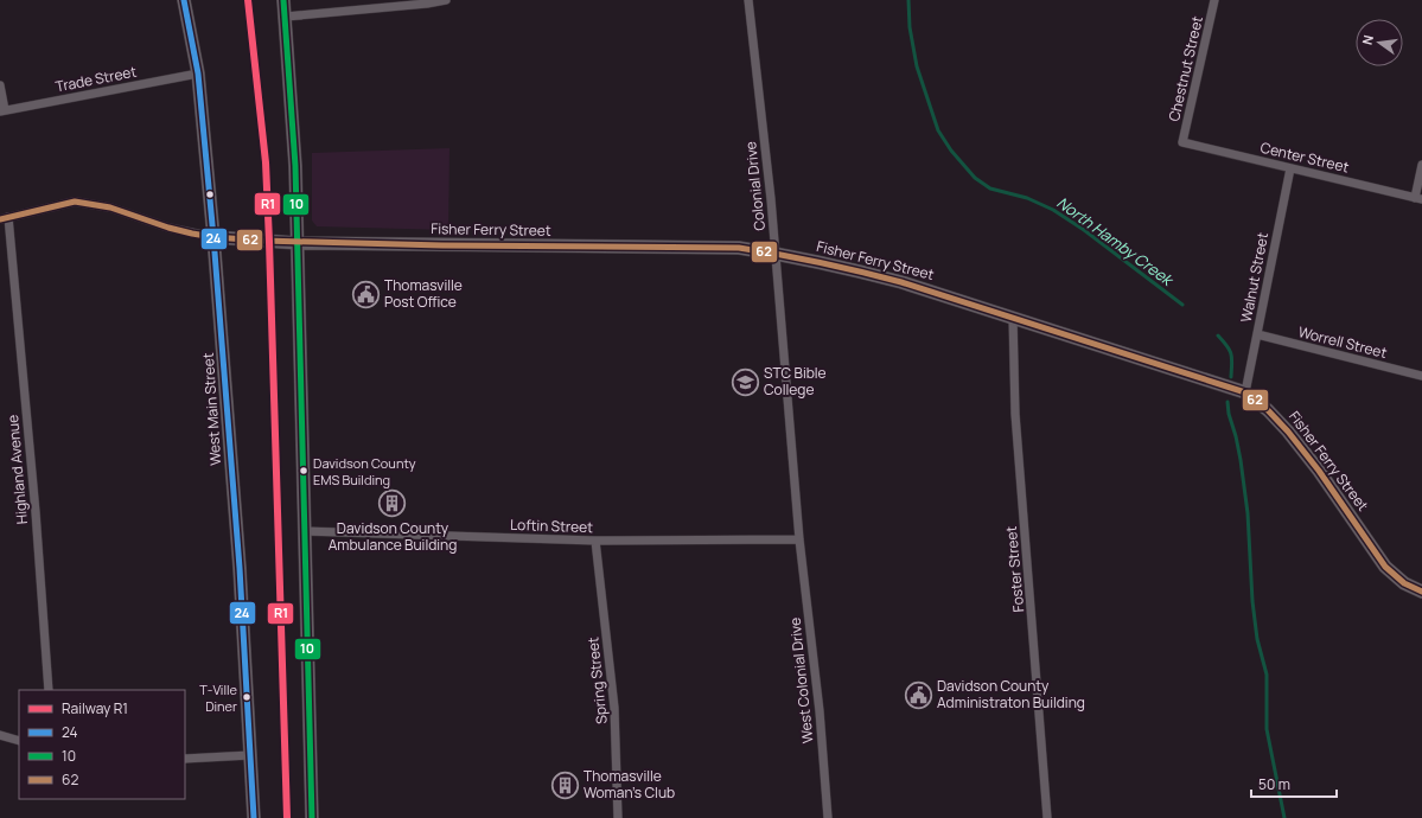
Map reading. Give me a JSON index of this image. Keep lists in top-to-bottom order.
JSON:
{
  "streets": {
    "street": [
      "Chestnut Street",
      "Trade Street",
      "Center Street",
      "Colonial Drive",
      "Fisher Ferry Street",
      "Walnut Street",
      "Worrell Street",
      "West Main Street",
      "Highland Avenue",
      "Loftin Street",
      "Foster Street",
      "Spring Street",
      "West Colonial Drive"
    ]
  },
  "crossings": [
    ["Chestnut Street", "Center Street"],
    ["Trade Street", "West Main Street"],
    ["Center Street", "Walnut Street"],
    ["Colonial Drive", "Fisher Ferry Street"],
    ["Colonial Drive", "Loftin Street"],
    ["Colonial Drive", "West Colonial Drive"],
    ["Fisher Ferry Street", "Walnut Street"],
    ["Fisher Ferry Street", "West Main Street"],
    ["Fisher Ferry Street", "Foster Street"],
    ["Walnut Street", "Worrell Street"],
    ["Loftin Street", "Spring Street"],
    ["Loftin Street", "West Colonial Drive"]
  ],
  "water": ["North Hamby Creek"],
  "places": {
    "public building": ["Thomasville Post Office", "Davidson County Administraton Building"],
    "school or university": ["STC Bible College"],
    "other": ["Davidson County EMS Building", "T-Ville Diner"],
    "building": ["Davidson County Ambulance Building", "Thomasville Woman's Club"]
  },
  "lines": [
    "rail line R1",
    "transit line 24",
    "transit line 10",
    "transit line 62"
  ],
  "legend": [
    "Railway R1",
    "24",
    "10",
    "62"
  ],
  "scale_bar": "50 m",
  "north": "left"
}
